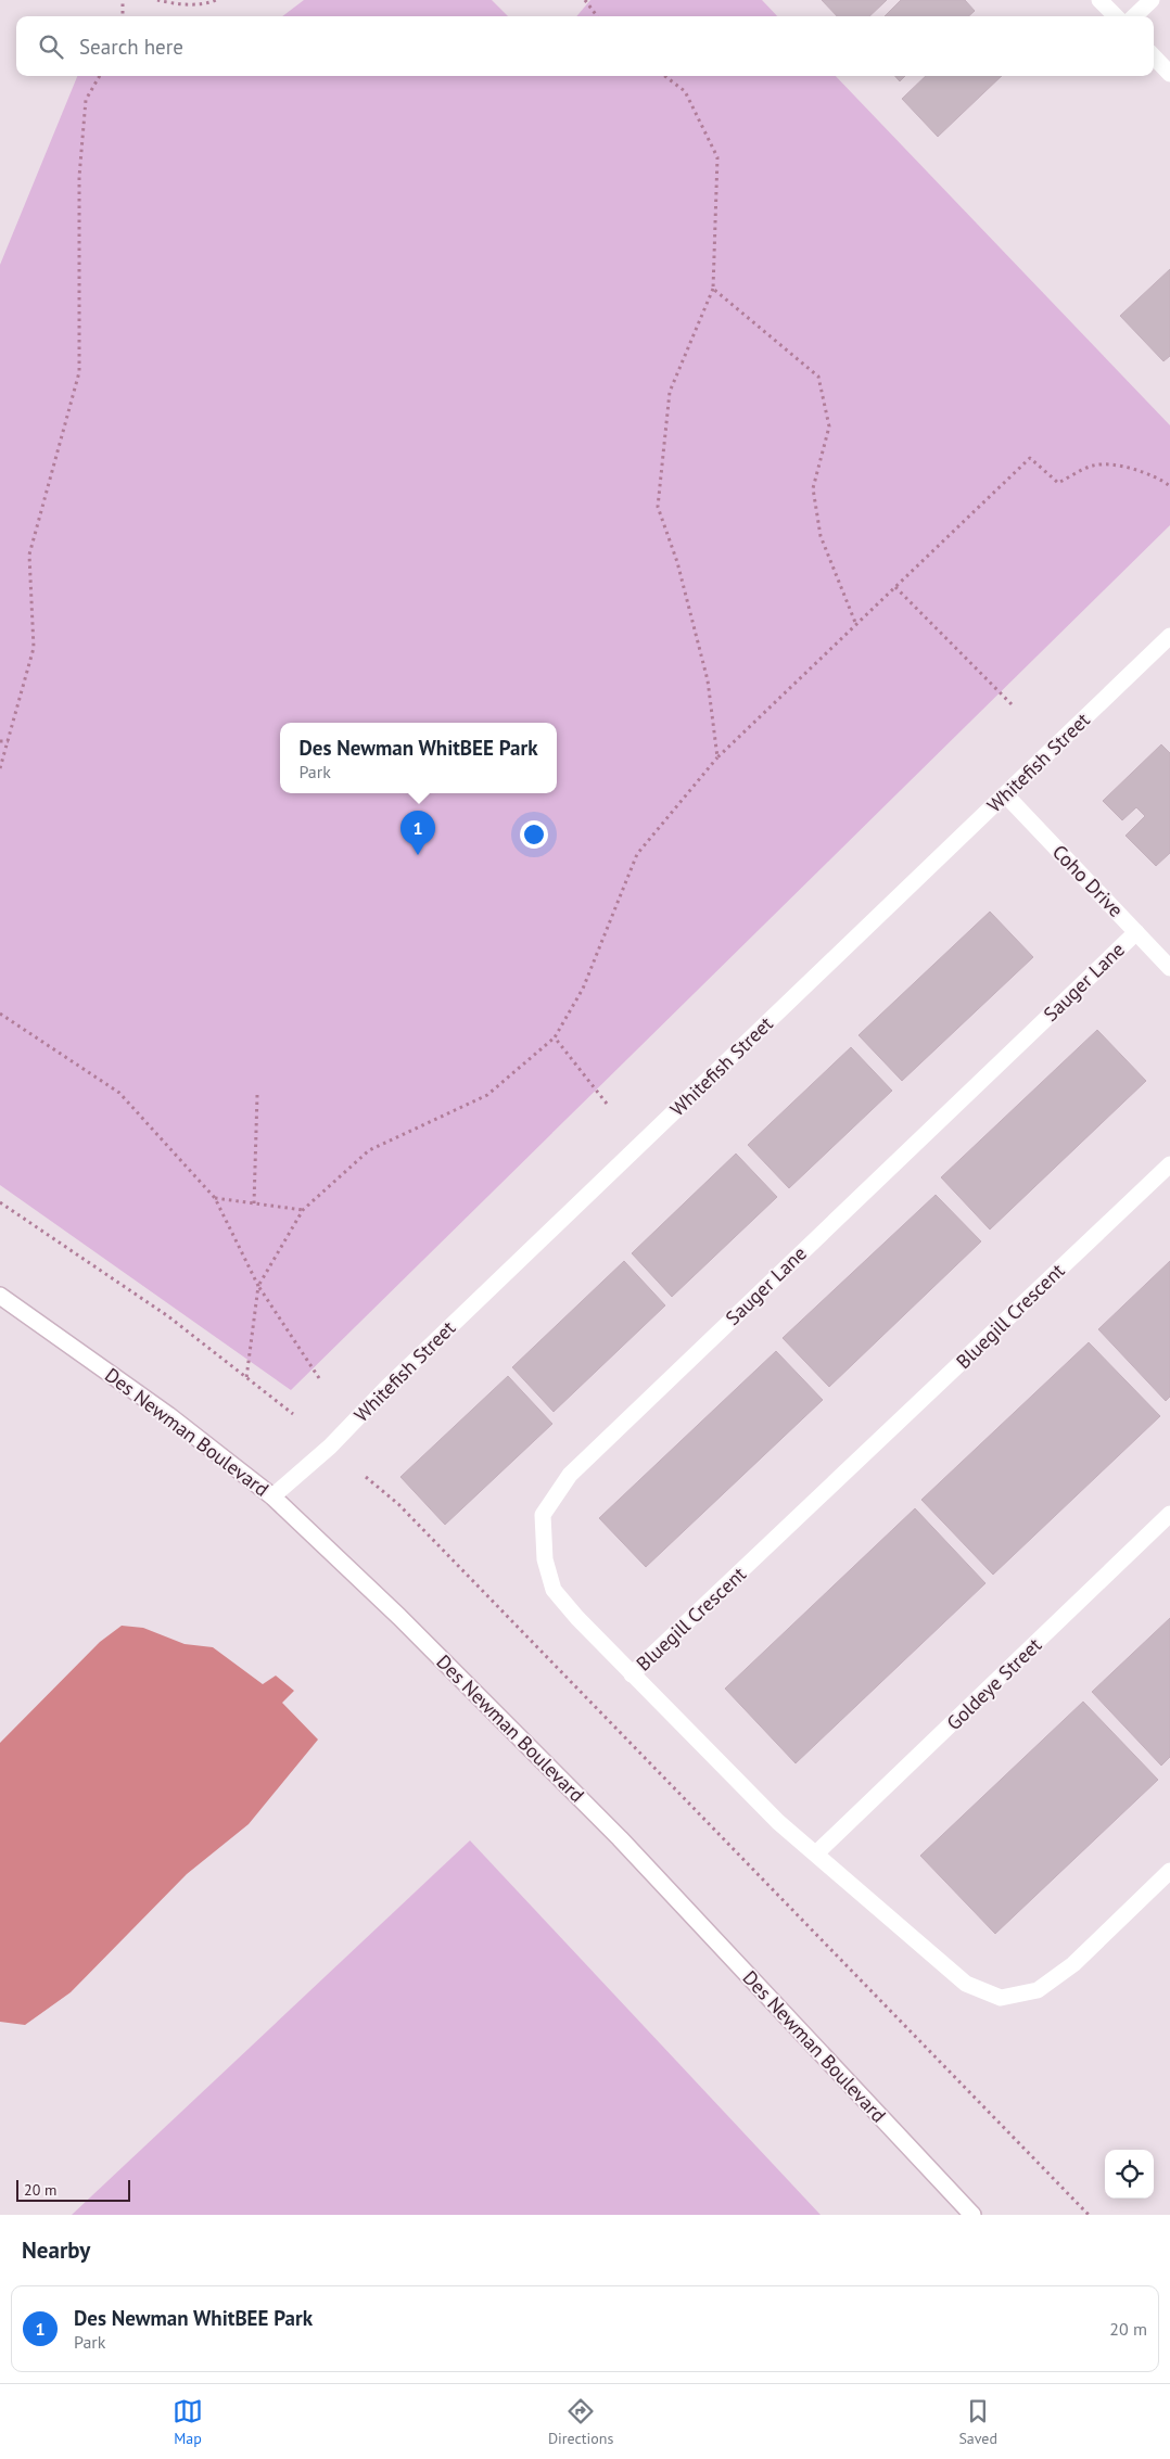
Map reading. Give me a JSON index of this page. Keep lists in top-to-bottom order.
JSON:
{
  "streets": {
    "street": [
      "Whitefish Street",
      "Coho Drive",
      "Sauger Lane",
      "Bluegill Crescent",
      "Des Newman Boulevard",
      "Goldeye Street"
    ]
  },
  "crossings": [
    ["Whitefish Street", "Coho Drive"],
    ["Whitefish Street", "Des Newman Boulevard"],
    ["Coho Drive", "Sauger Lane"],
    ["Sauger Lane", "Bluegill Crescent"],
    ["Bluegill Crescent", "Goldeye Street"]
  ],
  "scale_bar": "20 m",
  "page": {
    "search": "Search here",
    "popup": ["Des Newman WhitBEE Park", "Park"],
    "pins": "1",
    "scale": "20 m",
    "heading": "Nearby",
    "list": [
      {
        "mark": "1",
        "name": "Des Newman WhitBEE Park",
        "note": "Park",
        "value": "20 m"
      }
    ],
    "nav": ["Map", "Directions", "Saved"]
  }
}
